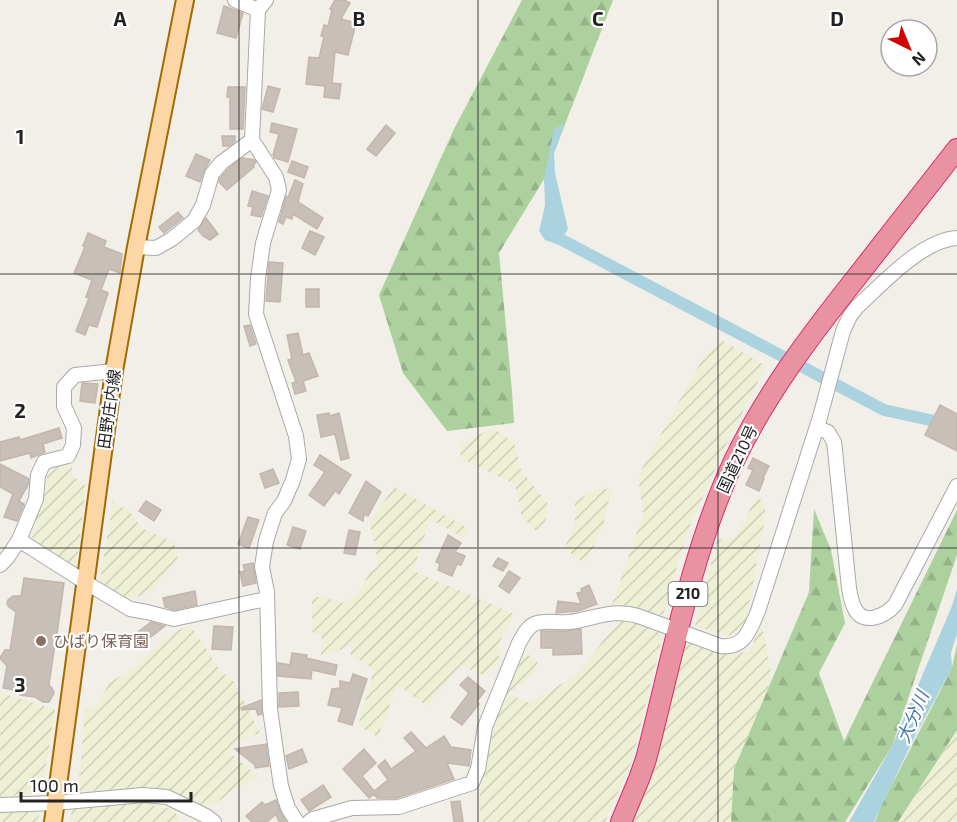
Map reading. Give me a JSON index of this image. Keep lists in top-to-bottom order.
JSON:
{
  "streets": {
    "highway": ["国道210号", "210"],
    "main road": ["田野庄内線"]
  },
  "water": ["大分川"],
  "places": ["ひばり保育園"],
  "scale_bar": "100 m",
  "north": "bottom right",
  "grid": {
    "columns": [
      "A",
      "B",
      "C",
      "D"
    ],
    "rows": ["1", "2", "3"]
  }
}
